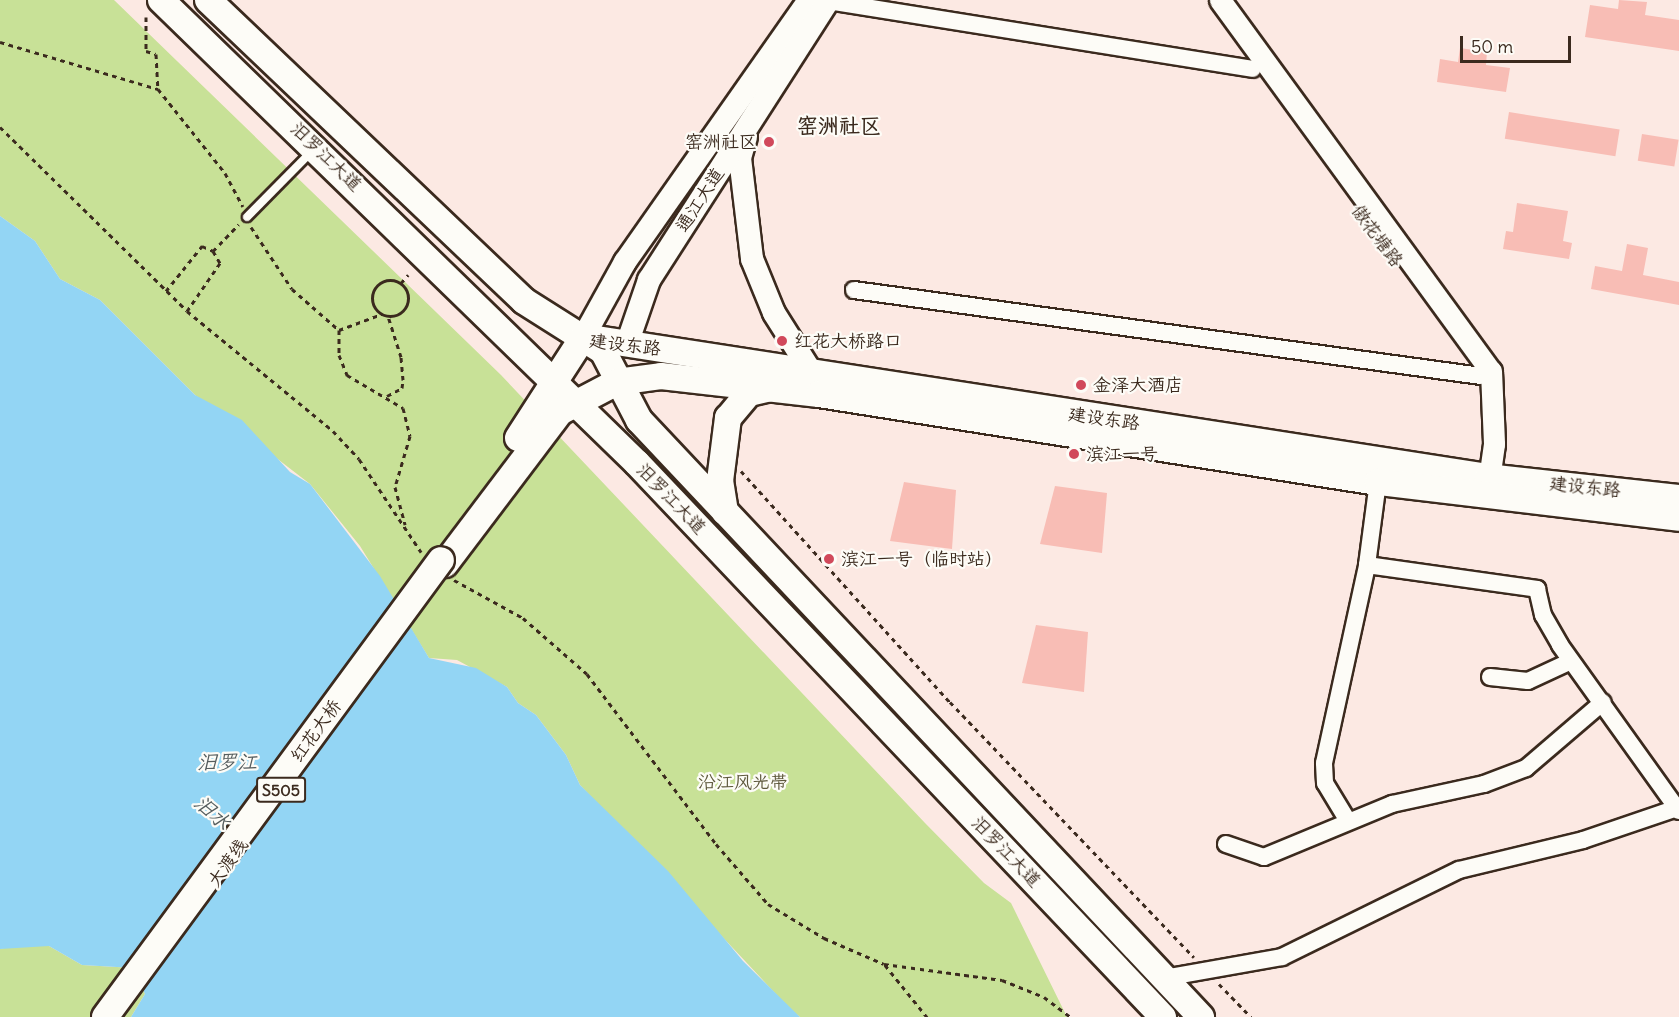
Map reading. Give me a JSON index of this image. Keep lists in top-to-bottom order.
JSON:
{
  "streets": {
    "main road": [
      "汨罗江大道",
      "通江大道",
      "建设东路",
      "红花大桥",
      "S505",
      "大渡线"
    ],
    "street": ["傲花塘路"]
  },
  "crossings": [
    ["汨罗江大道", "通江大道"],
    ["汨罗江大道", "建设东路"],
    ["汨罗江大道", "S505"],
    ["通江大道", "建设东路"],
    ["建设东路", "S505"],
    ["红花大桥", "S505"],
    ["红花大桥", "大渡线"],
    ["S505", "大渡线"]
  ],
  "districts": ["窑洲社区"],
  "water": ["汨罗江", "汨水"],
  "parks": ["沿江风光带"],
  "places": [
    "窑洲社区",
    "红花大桥路口",
    "金泽大酒店",
    "滨江一号",
    "滨江一号（临时站）"
  ],
  "scale_bar": "50 m"
}
